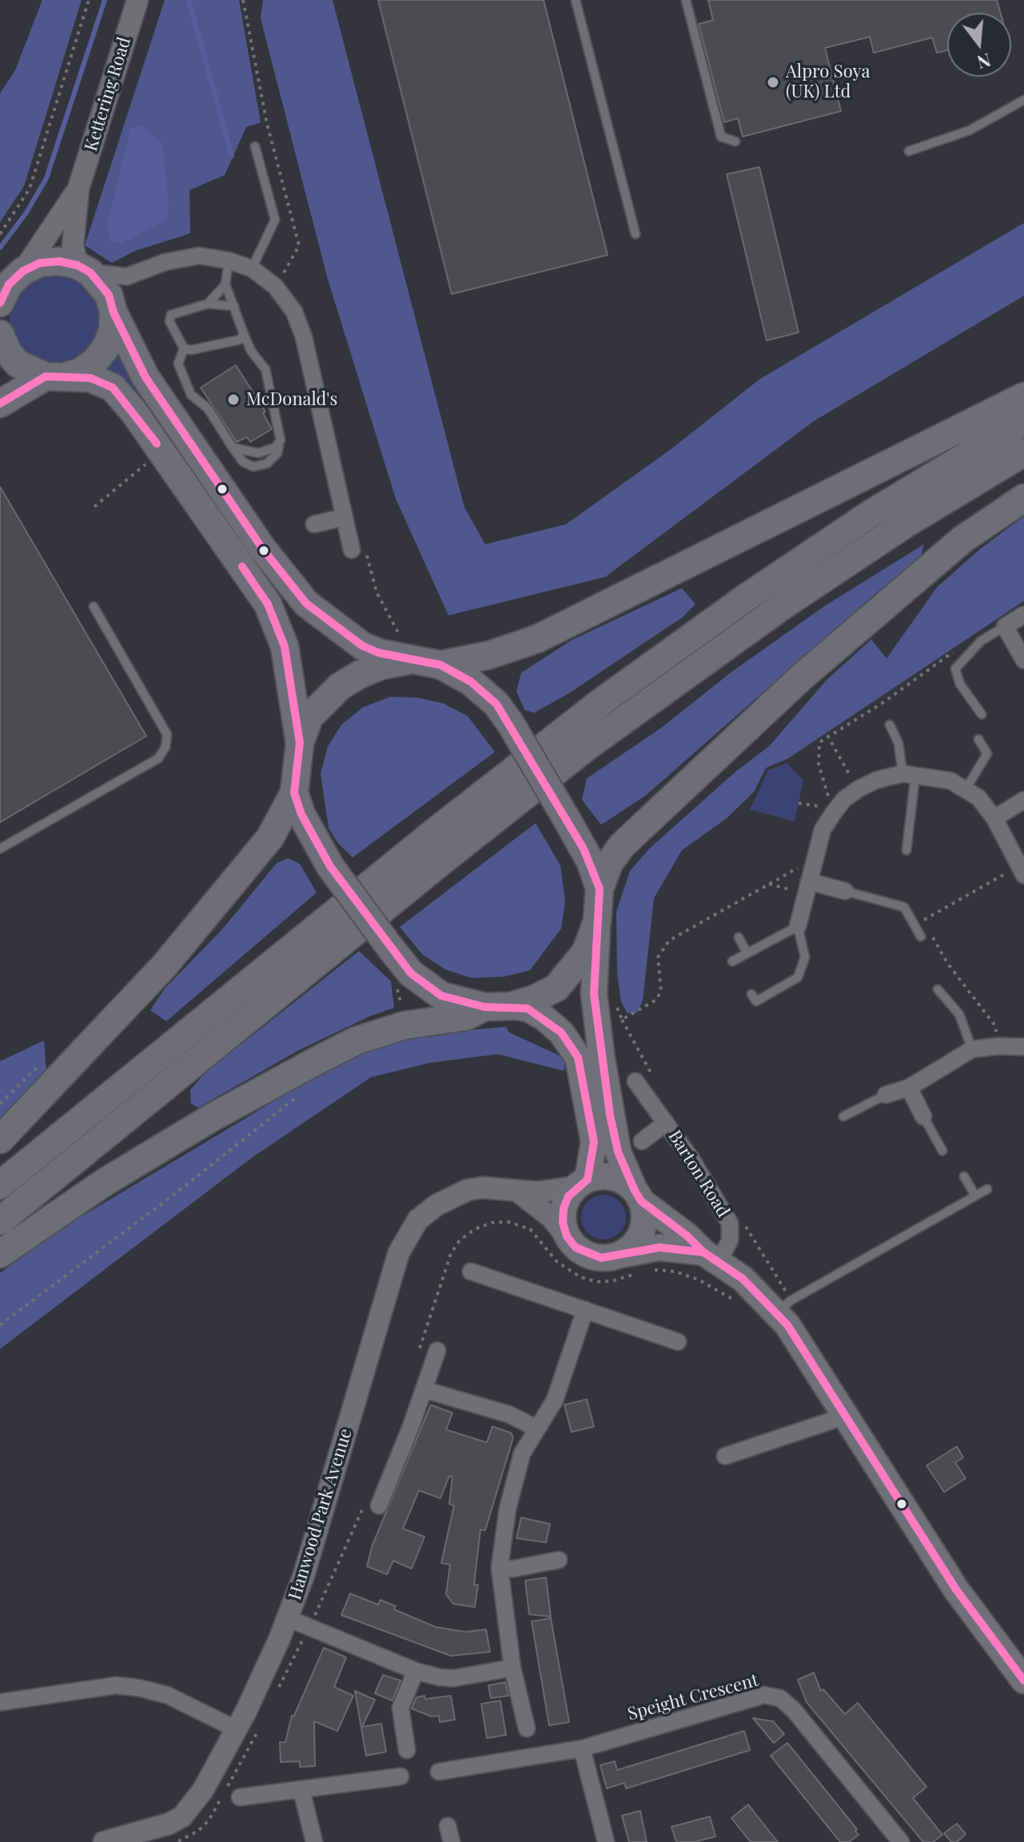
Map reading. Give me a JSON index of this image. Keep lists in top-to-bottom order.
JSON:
{
  "streets": {
    "street": [
      "Kettering Road",
      "Barton Road",
      "Hanwood Park Avenue",
      "Speight Crescent"
    ]
  },
  "places": ["Alpro Soya (UK) Ltd", "McDonald's"],
  "north": "bottom"
}
